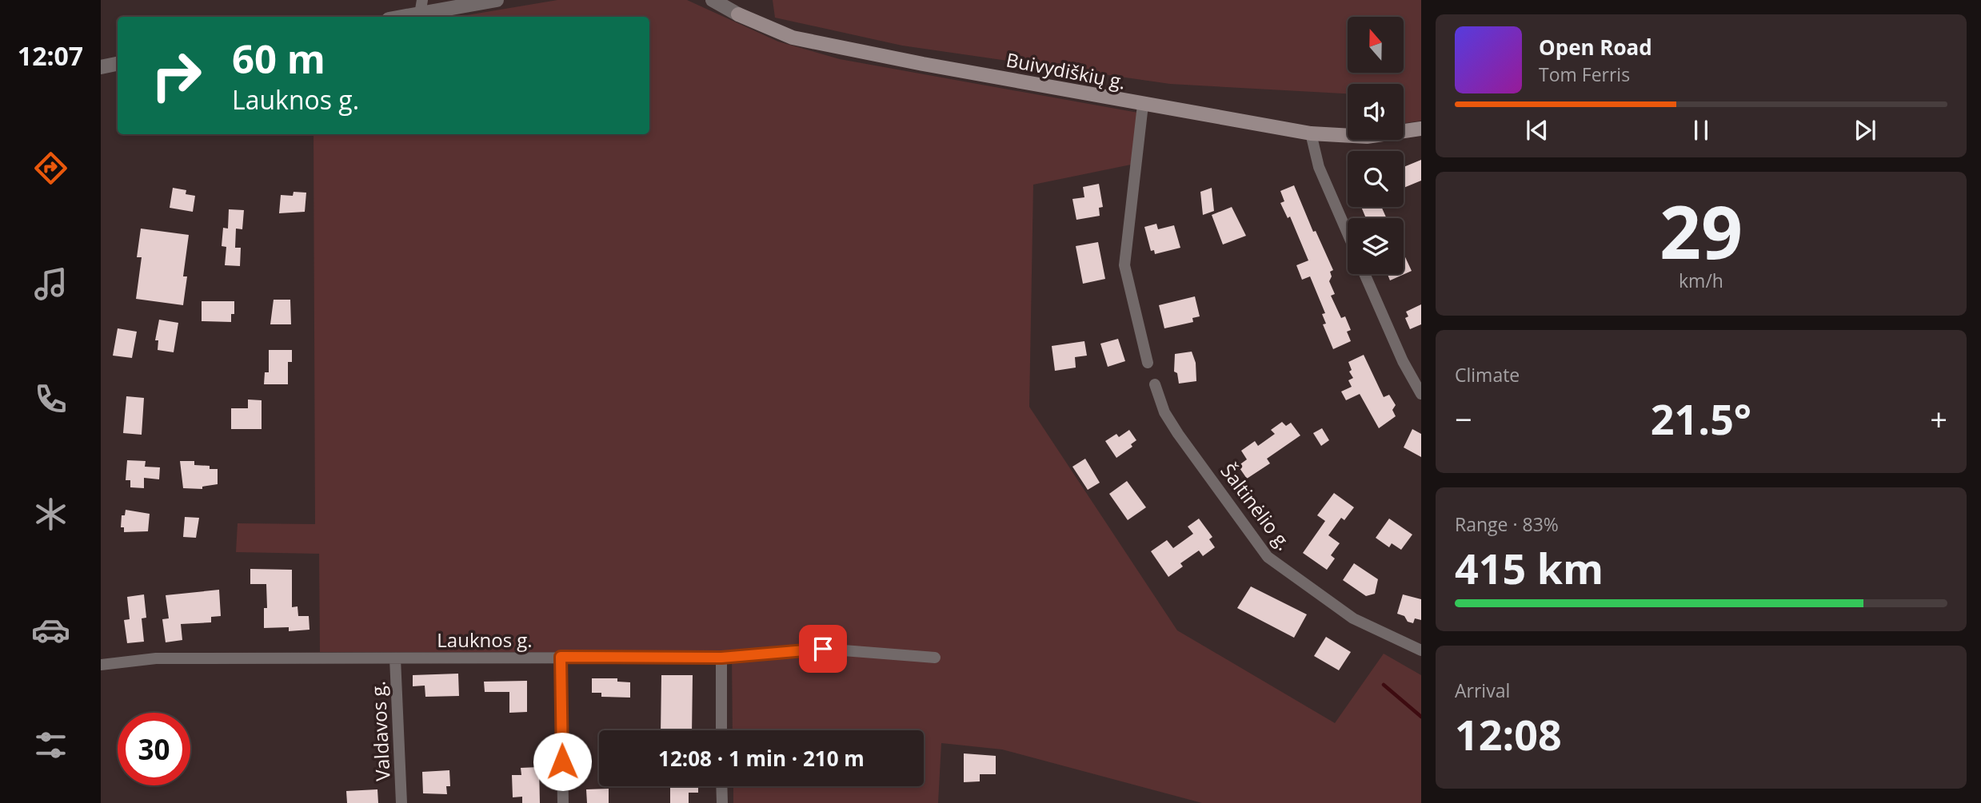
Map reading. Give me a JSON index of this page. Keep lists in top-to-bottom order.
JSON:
{
  "streets": {
    "main road": ["Buivydiškių g."],
    "street": ["Šaltinėlio g.", "Lauknos g.", "Valdavos g."]
  },
  "crossings": [
    ["Lauknos g.", "Valdavos g."]
  ],
  "north": "top",
  "page": {
    "tabs": "12:07",
    "turn": ["60 m", "Lauknos g."],
    "song": ["Open Road", "Tom Ferris"],
    "tile": [
      ["29", "km/h"],
      "Climate",
      ["Range · 83%", "415 km"],
      ["Arrival", "12:08"]
    ],
    "heat": ["−", "21.5°", "+"],
    "limit": "30",
    "trip": "12:08 · 1 min · 210 m"
  }
}
